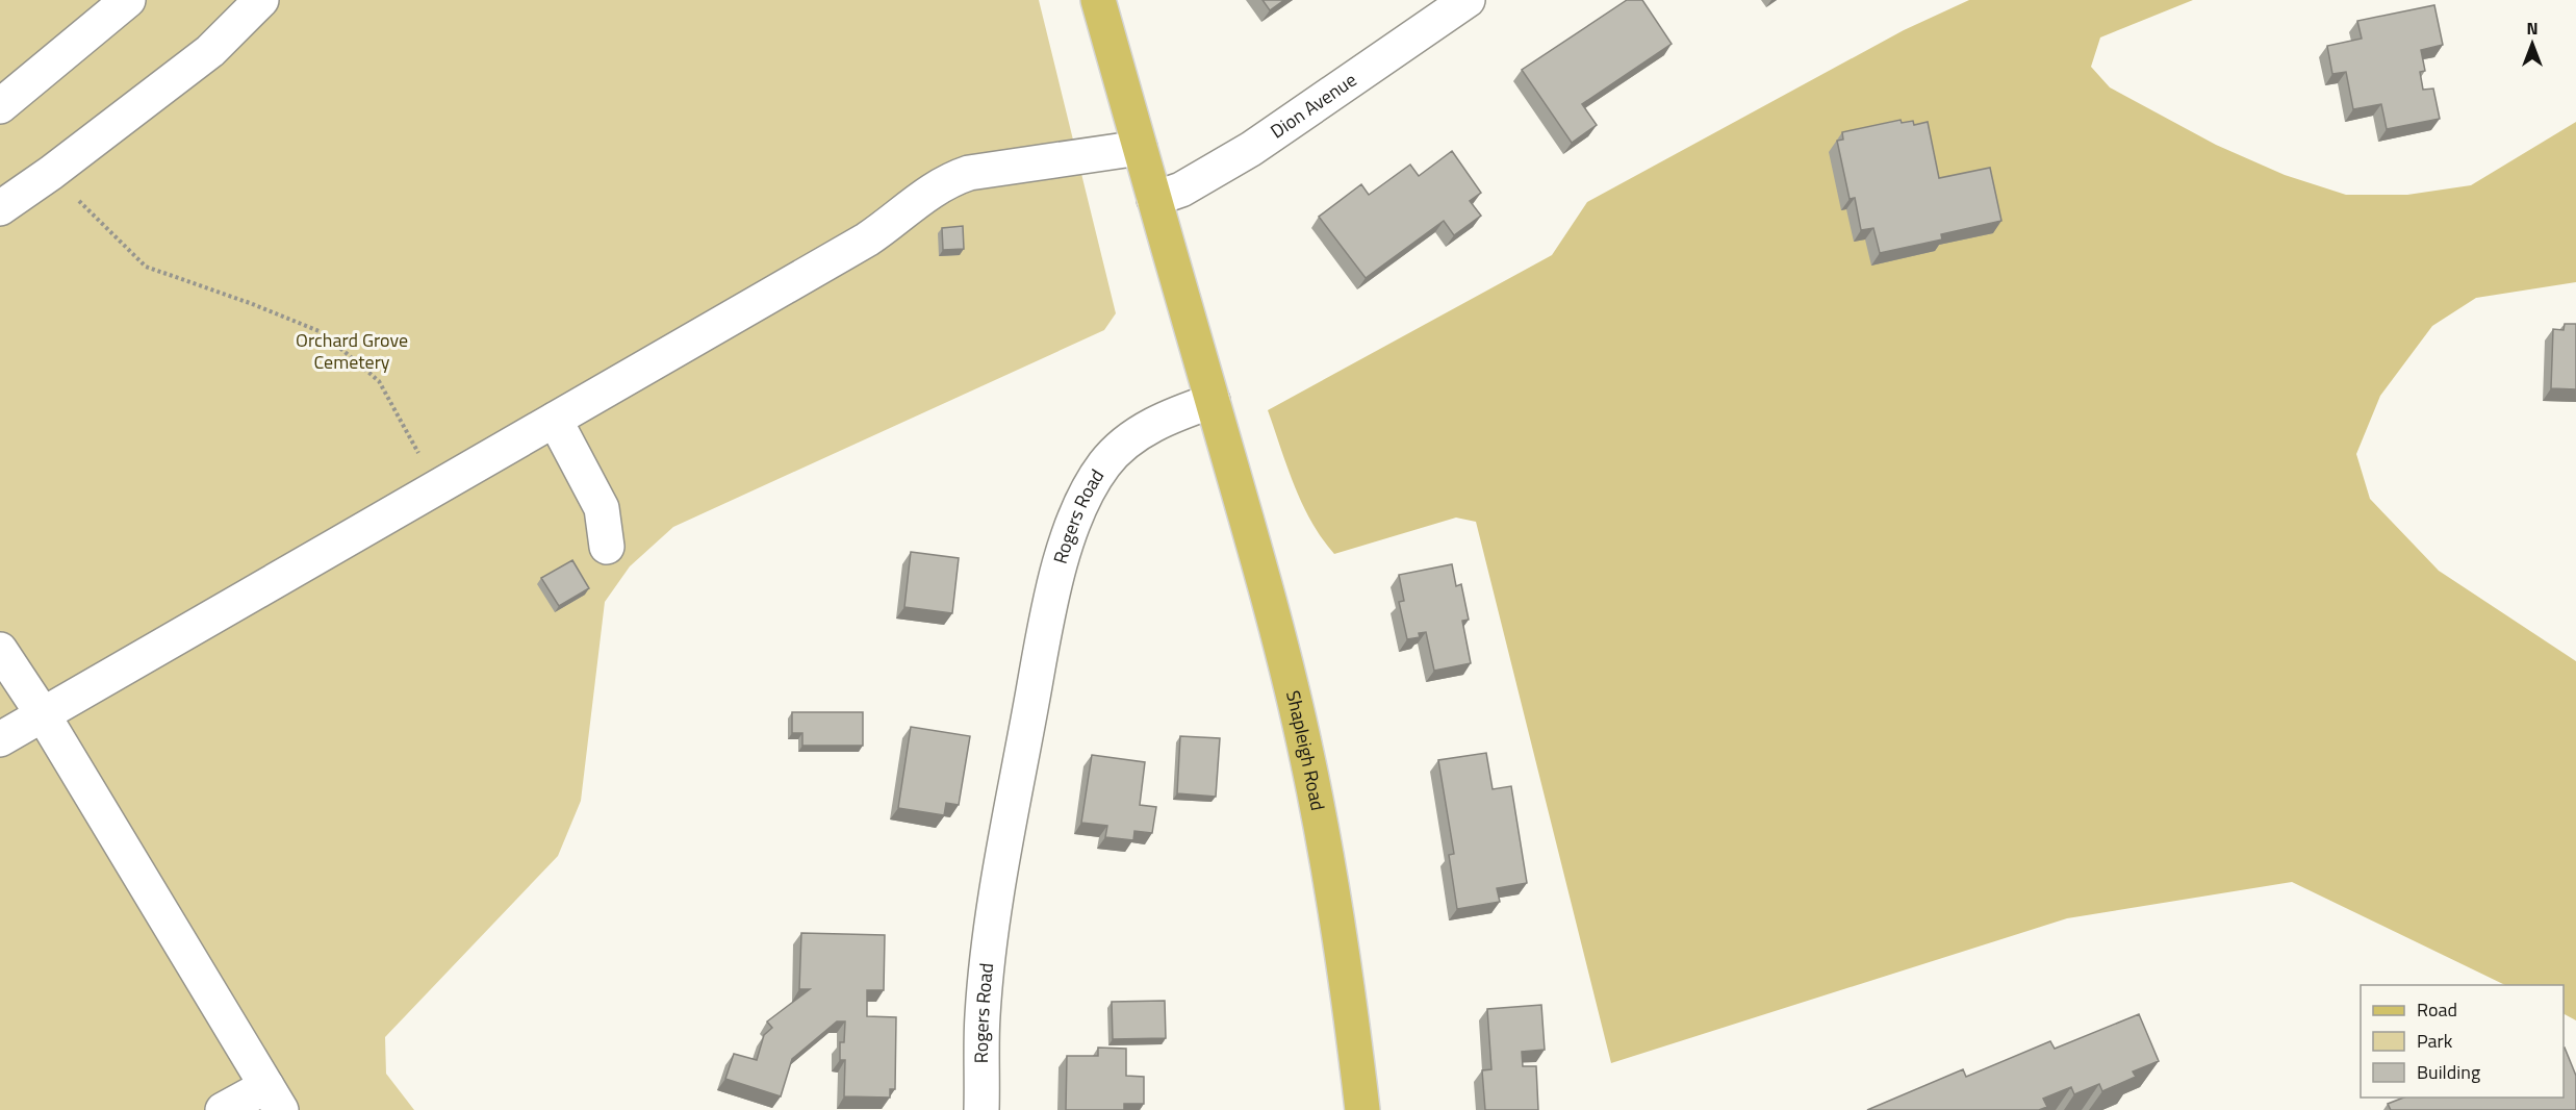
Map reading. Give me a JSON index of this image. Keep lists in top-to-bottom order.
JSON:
{
  "streets": {
    "main road": ["Shapleigh Road"],
    "street": ["Dion Avenue", "Rogers Road"]
  },
  "crossings": [
    ["Rogers Road", "Shapleigh Road"]
  ],
  "parks": ["Orchard Grove Cemetery"],
  "legend": ["Road", "Park", "Building"],
  "north": "top"
}
